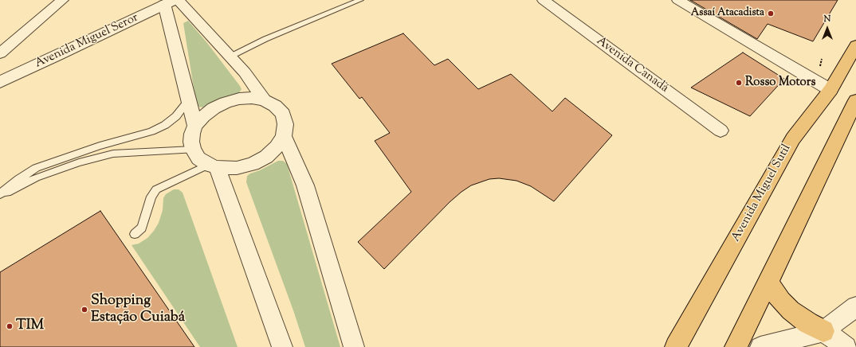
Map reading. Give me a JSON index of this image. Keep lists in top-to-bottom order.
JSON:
{
  "streets": {
    "highway": ["Avenida Miguel Sutil"],
    "street": ["Avenida Miguel Seror", "Avenida Canadá"]
  },
  "places": [
    "Assaí Atacadista",
    "Rosso Motors",
    "Shopping Estação Cuiabá",
    "TIM"
  ],
  "north": "top"
}
